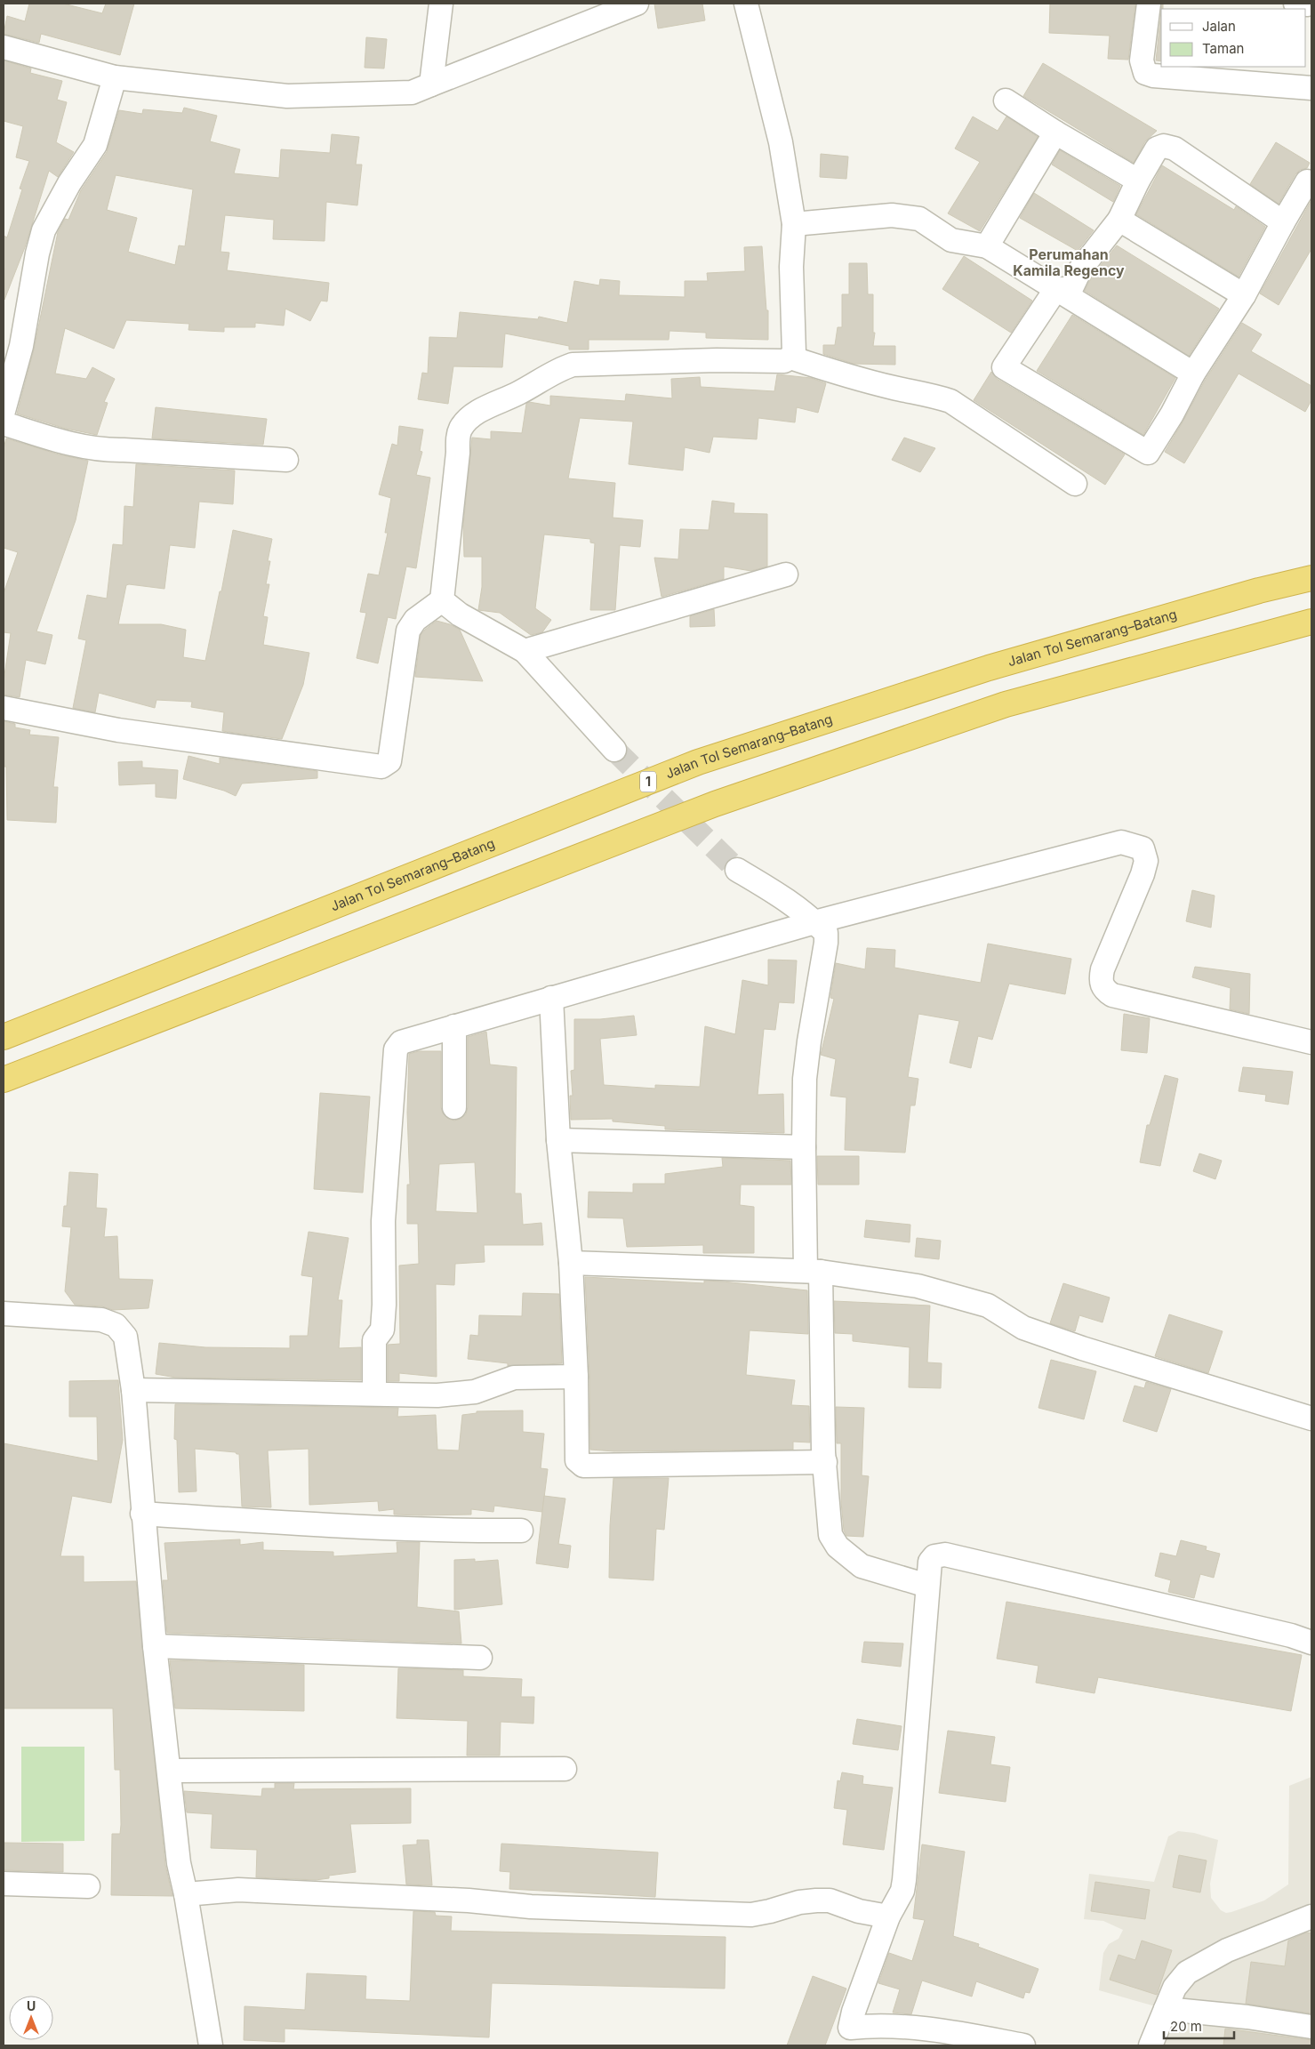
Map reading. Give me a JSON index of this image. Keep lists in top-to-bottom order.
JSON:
{
  "streets": {
    "highway": ["Jalan Tol Semarang–Batang", "1"]
  },
  "districts": ["Perumahan Kamila Regency"],
  "legend": ["Jalan", "Taman"],
  "scale_bar": "20 m",
  "north": "top"
}
